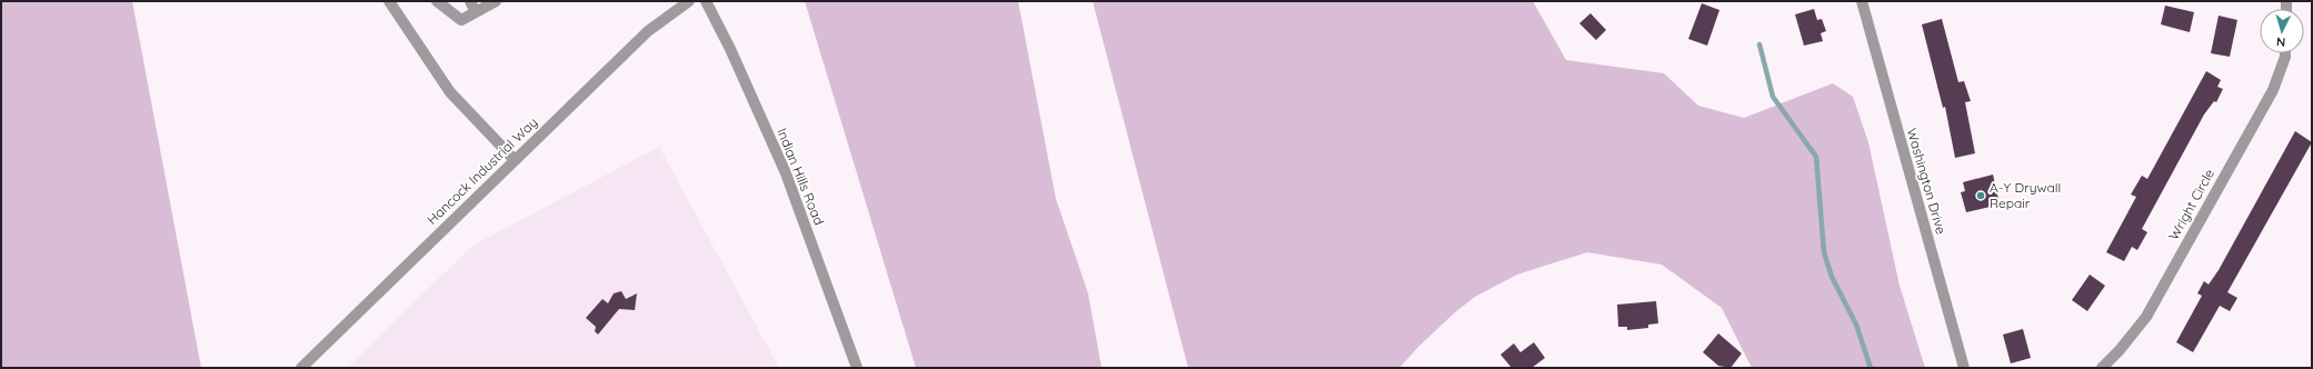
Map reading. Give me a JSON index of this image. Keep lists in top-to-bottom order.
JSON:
{
  "streets": {
    "street": [
      "Hancock Industrial Way",
      "Indian Hills Road",
      "Washington Drive",
      "Wright Circle"
    ]
  },
  "places": ["A-Y Drywall Repair"],
  "north": "bottom"
}
